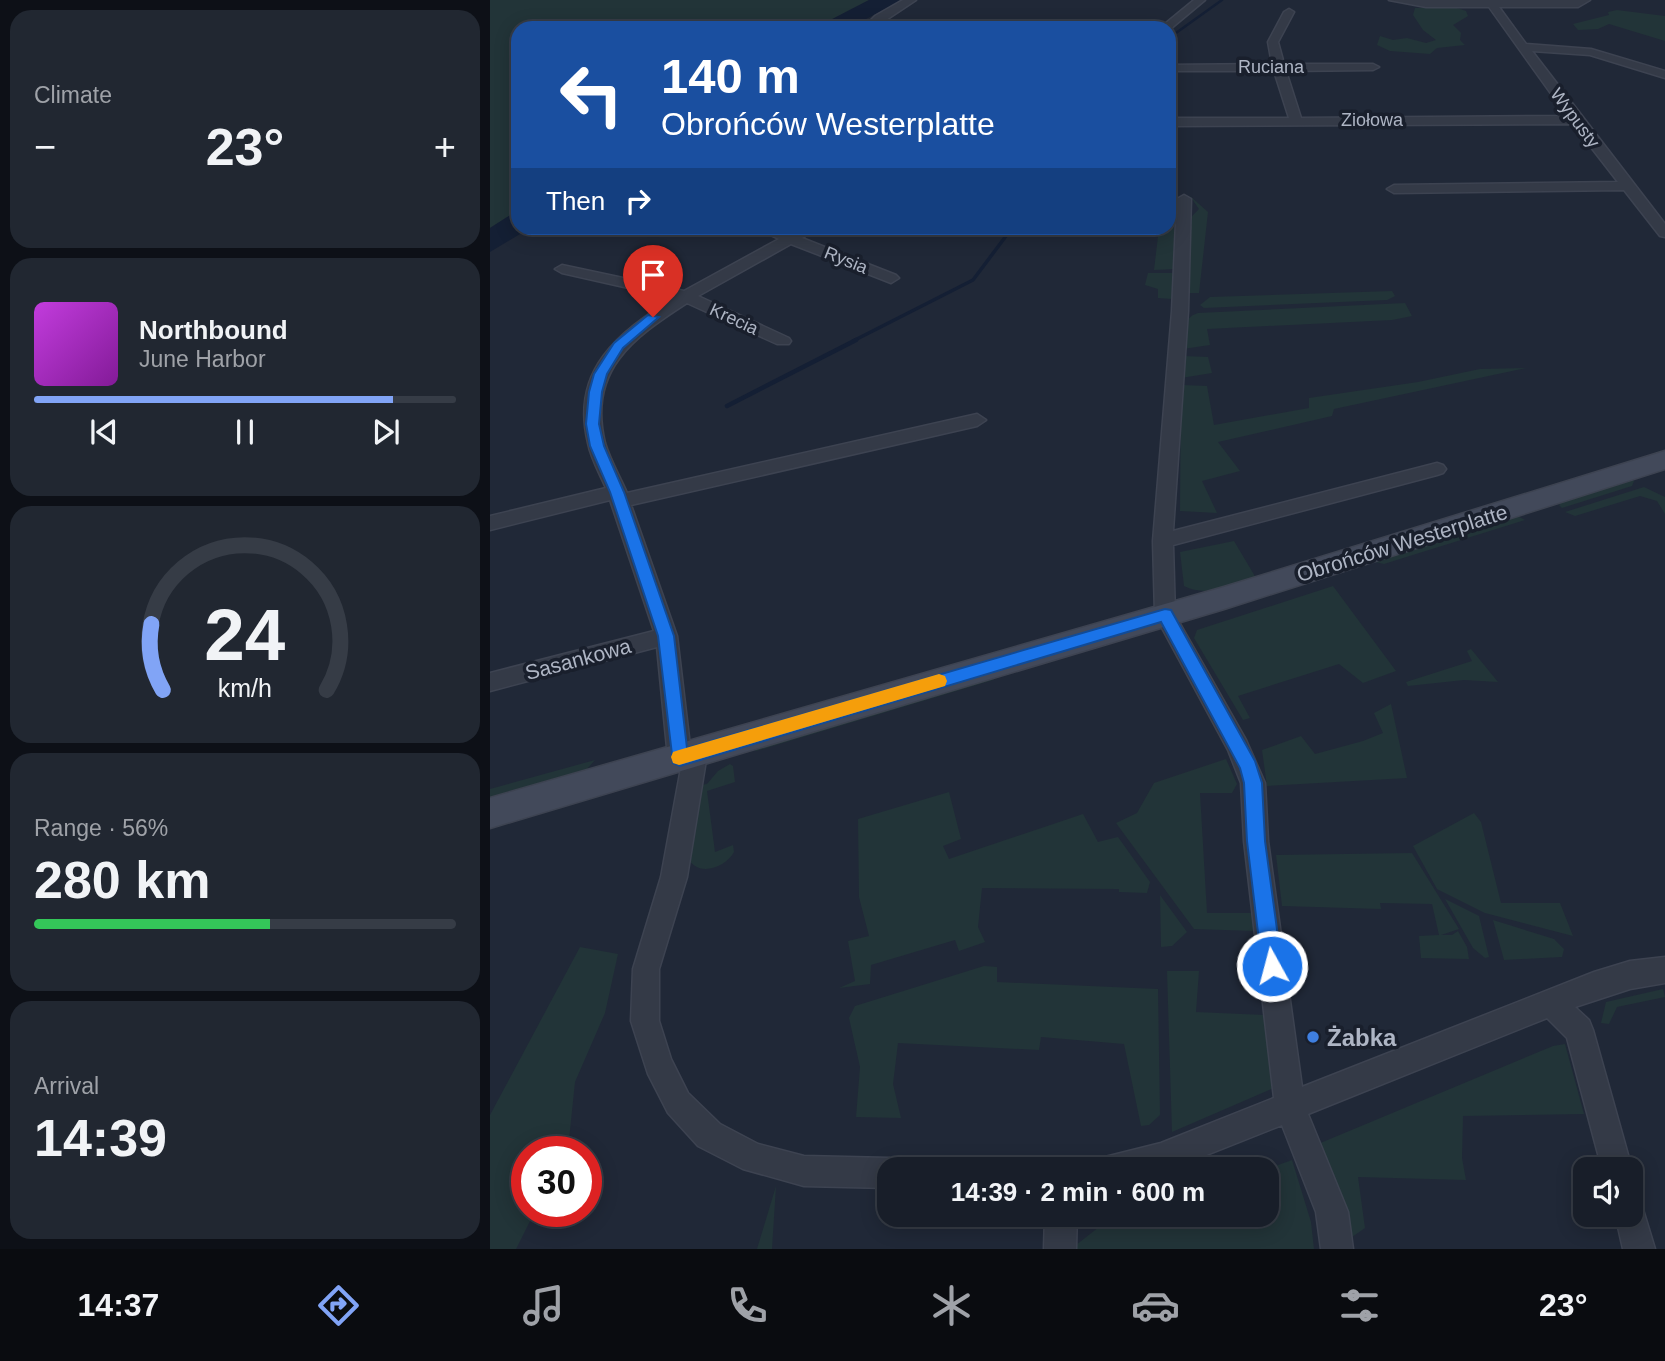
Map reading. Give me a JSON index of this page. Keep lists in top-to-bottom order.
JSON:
{
  "streets": {
    "main road": ["Obrońców Westerplatte"],
    "street": [
      "Ruciana",
      "Wypusty",
      "Ziołowa",
      "Rysia",
      "Krecia",
      "Sasankowa"
    ]
  },
  "crossings": [
    ["Wypusty", "Ziołowa"]
  ],
  "places": ["Żabka"],
  "page": {
    "tile": [
      "Climate",
      ["Range · 56%", "280 km"],
      ["Arrival", "14:39"]
    ],
    "turn": ["140 m", "Obrońców Westerplatte"],
    "heat": ["−", "23°", "+"],
    "then": "Then",
    "song": ["Northbound", "June Harbor"],
    "limit": "30",
    "trip": "14:39 · 2 min · 600 m",
    "tabs": ["14:37", "23°"],
    "gauge": ["24", "km/h"]
  }
}
